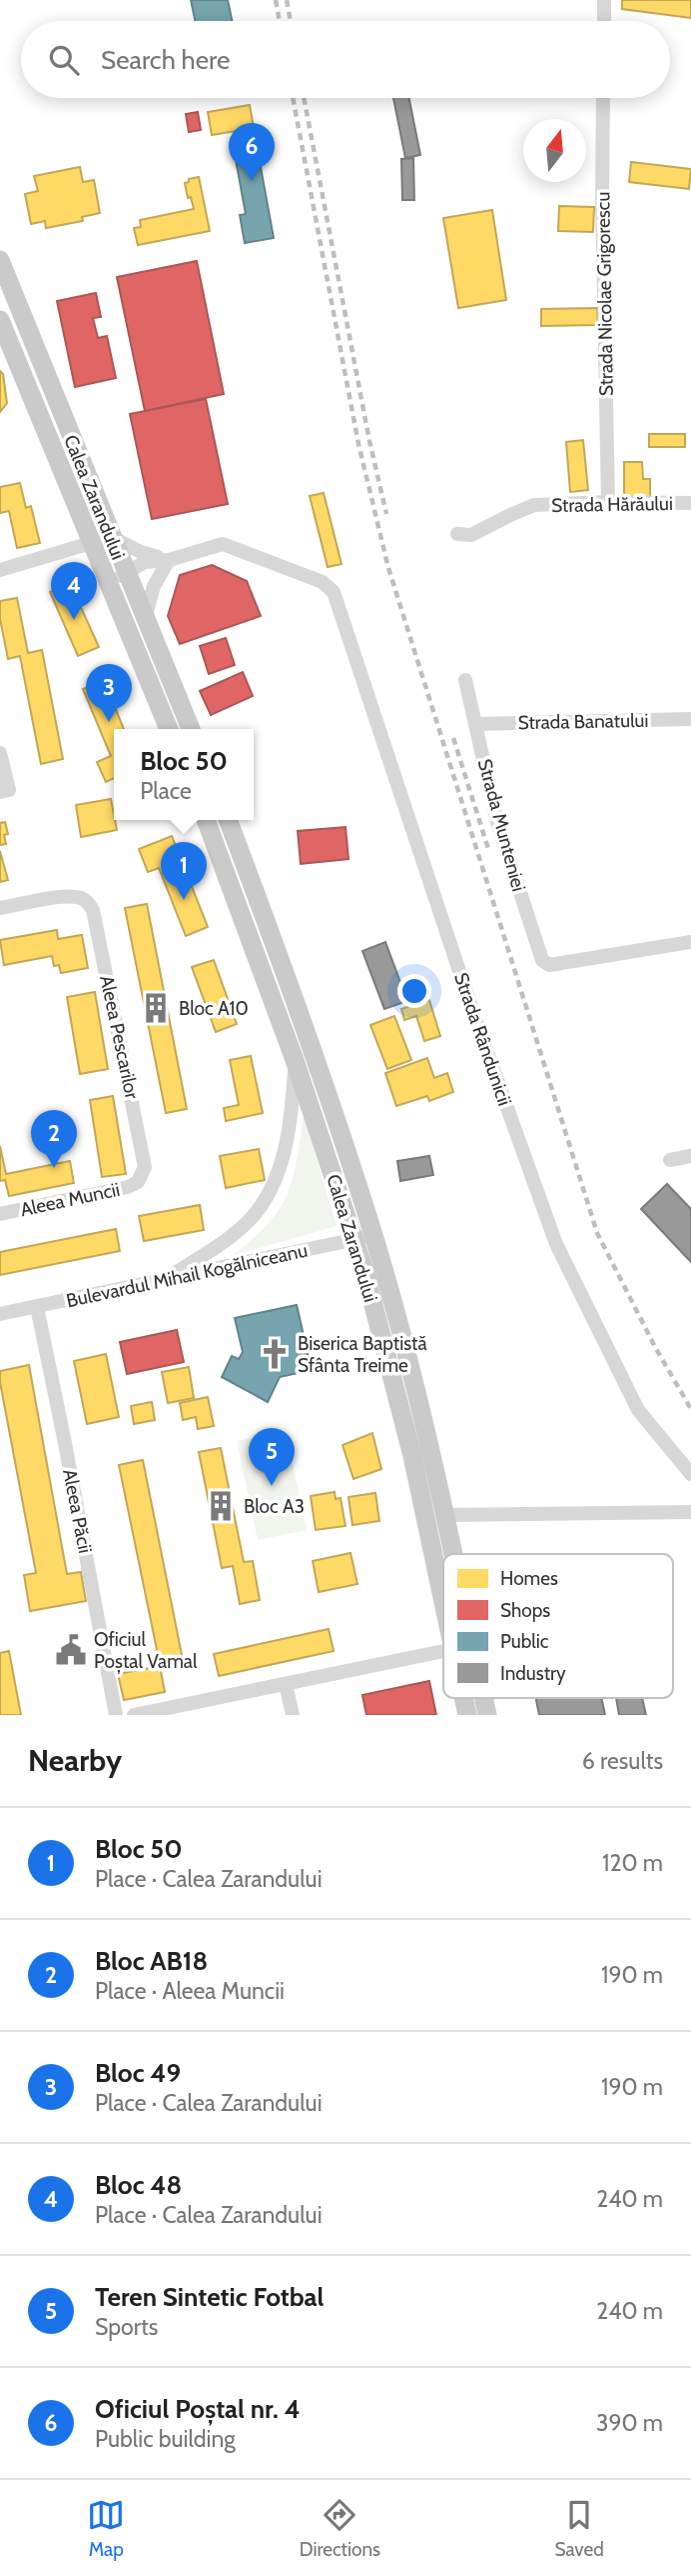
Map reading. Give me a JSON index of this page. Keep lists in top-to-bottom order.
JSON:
{
  "streets": {
    "main road": ["Calea Zarandului"],
    "street": [
      "Strada Nicolae Grigorescu",
      "Strada Hărăului",
      "Strada Banatului",
      "Strada Munteniei",
      "Aleea Pescarilor",
      "Strada Rândunicii",
      "Aleea Muncii",
      "Bulevardul Mihail Kogălniceanu",
      "Aleea Păcii"
    ]
  },
  "crossings": [
    ["Strada Nicolae Grigorescu", "Strada Hărăului"],
    ["Calea Zarandului", "Bulevardul Mihail Kogălniceanu"],
    ["Strada Banatului", "Strada Munteniei"],
    ["Aleea Pescarilor", "Aleea Muncii"],
    ["Bulevardul Mihail Kogălniceanu", "Aleea Păcii"]
  ],
  "places": {
    "building": ["Bloc A10", "Bloc A3"],
    "church": ["Biserica Baptistă Sfânta Treime"],
    "public building": ["Oficiul Poștal Vamal"]
  },
  "legend": [
    "Homes",
    "Shops",
    "Public",
    "Industry"
  ],
  "north": "top",
  "page": {
    "search": "Search here",
    "pins": [
      "6",
      "4",
      "3",
      "1",
      "2",
      "5"
    ],
    "popup": ["Bloc 50", "Place"],
    "heading": ["Nearby", "6 results"],
    "list": [
      {
        "mark": "1",
        "name": "Bloc 50",
        "note": "Place · Calea Zarandului",
        "value": "120 m"
      },
      {
        "mark": "2",
        "name": "Bloc AB18",
        "note": "Place · Aleea Muncii",
        "value": "190 m"
      },
      {
        "mark": "3",
        "name": "Bloc 49",
        "note": "Place · Calea Zarandului",
        "value": "190 m"
      },
      {
        "mark": "4",
        "name": "Bloc 48",
        "note": "Place · Calea Zarandului",
        "value": "240 m"
      },
      {
        "mark": "5",
        "name": "Teren Sintetic Fotbal",
        "note": "Sports",
        "value": "240 m"
      },
      {
        "mark": "6",
        "name": "Oficiul Poștal nr. 4",
        "note": "Public building",
        "value": "390 m"
      }
    ],
    "nav": ["Map", "Directions", "Saved"]
  }
}
